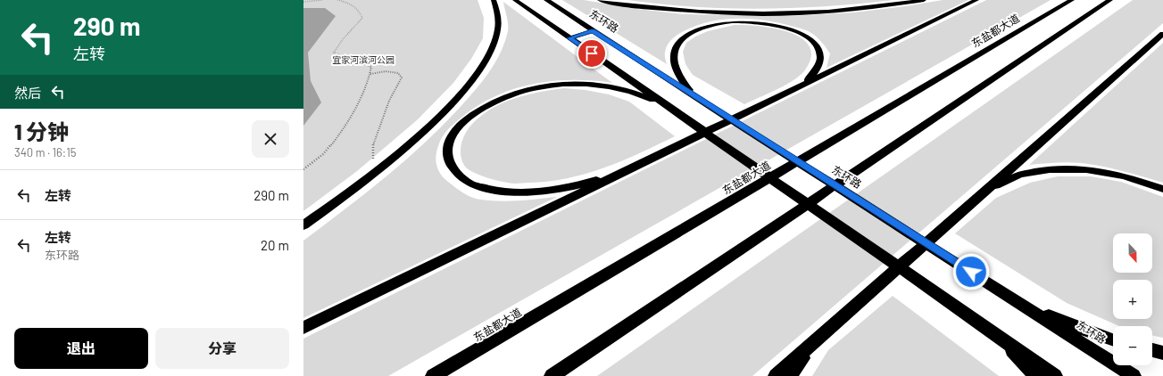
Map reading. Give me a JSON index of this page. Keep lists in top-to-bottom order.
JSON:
{
  "streets": {
    "highway": ["东环路", "东盐都大道"]
  },
  "parks": ["宜家河滨河公园"],
  "north": "bottom",
  "page": {
    "turn": ["290 m", "左转"],
    "then": "然后",
    "heading": ["1 分钟", "340 m · 16:15"],
    "list": [
      {
        "name": "左转",
        "value": "290 m"
      },
      {
        "name": "左转",
        "note": "东环路",
        "value": "20 m"
      }
    ],
    "map_buttons": ["+", "−"],
    "buttons": ["退出", "分享"]
  }
}
